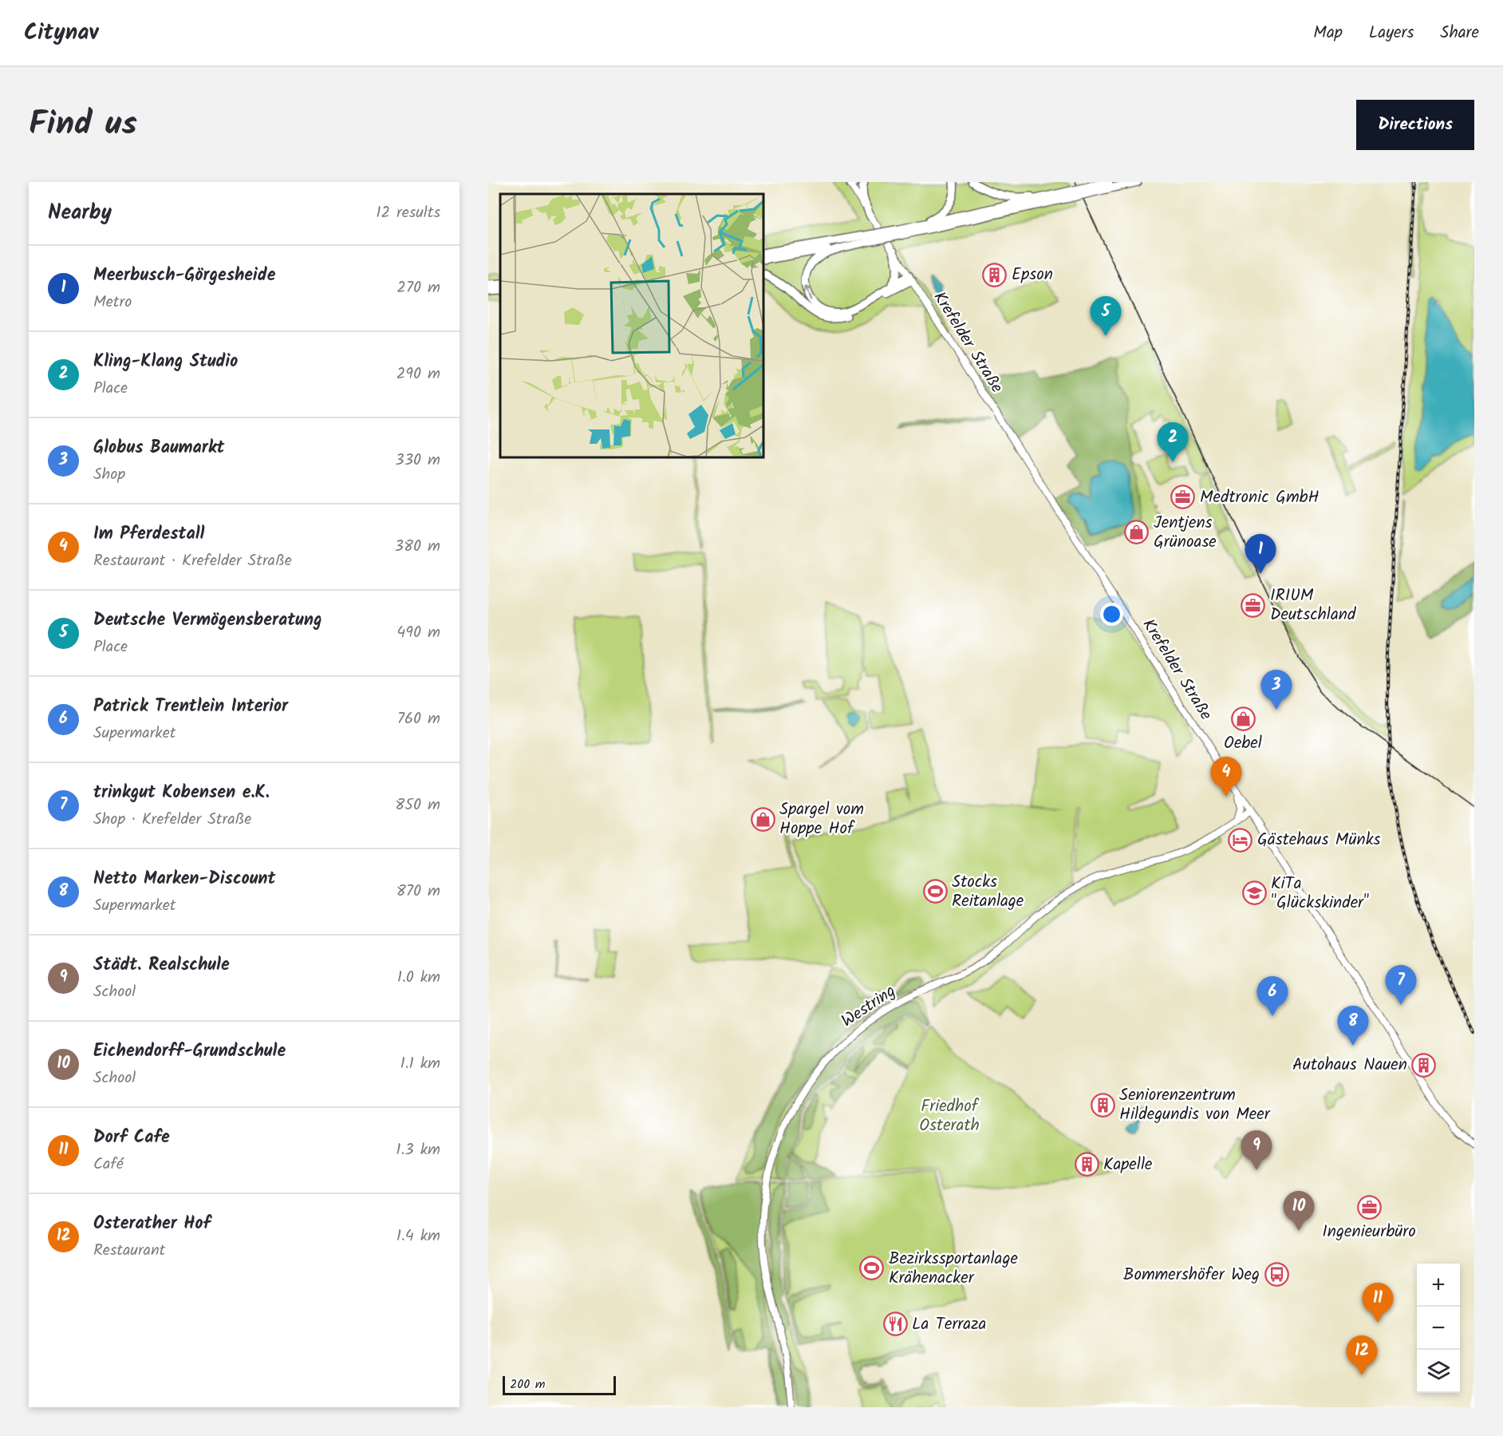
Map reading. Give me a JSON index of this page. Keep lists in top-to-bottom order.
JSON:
{
  "streets": {
    "main road": ["Krefelder Straße", "Westring"]
  },
  "crossings": [
    ["Krefelder Straße", "Westring"]
  ],
  "parks": ["Friedhof Osterath"],
  "places": {
    "building": [
      "Epson",
      "Autohaus Nauen",
      "Seniorenzentrum Hildegundis von Meer",
      "Kapelle"
    ],
    "office": ["Medtronic GmbH", "IRIUM Deutschland", "Ingenieurbüro"],
    "shop": ["Jentjens Grünoase", "Oebel", "Spargel vom Hoppe Hof"],
    "hotel": ["Gästehaus Münks"],
    "sports": ["Stocks Reitanlage", "Bezirkssportanlage Krähenacker"],
    "school or university": ["KiTa \"Glückskinder\""],
    "bus stop": ["Bommershöfer Weg"],
    "restaurant": ["La Terraza"]
  },
  "scale_bar": "200 m",
  "page": {
    "header": "Citynav",
    "nav": ["Map", "Layers", "Share"],
    "title": "Find us",
    "buttons": "Directions",
    "heading": ["Nearby", "12 results"],
    "list": [
      {
        "mark": "1",
        "name": "Meerbusch-Görgesheide",
        "note": "Metro",
        "value": "270 m"
      },
      {
        "mark": "2",
        "name": "Kling-Klang Studio",
        "note": "Place",
        "value": "290 m"
      },
      {
        "mark": "3",
        "name": "Globus Baumarkt",
        "note": "Shop",
        "value": "330 m"
      },
      {
        "mark": "4",
        "name": "Im Pferdestall",
        "note": "Restaurant · Krefelder Straße",
        "value": "380 m"
      },
      {
        "mark": "5",
        "name": "Deutsche Vermögensberatung",
        "note": "Place",
        "value": "490 m"
      },
      {
        "mark": "6",
        "name": "Patrick Trentlein Interior",
        "note": "Supermarket",
        "value": "760 m"
      },
      {
        "mark": "7",
        "name": "trinkgut Kobensen e.K.",
        "note": "Shop · Krefelder Straße",
        "value": "850 m"
      },
      {
        "mark": "8",
        "name": "Netto Marken-Discount",
        "note": "Supermarket",
        "value": "870 m"
      },
      {
        "mark": "9",
        "name": "Städt. Realschule",
        "note": "School",
        "value": "1.0 km"
      },
      {
        "mark": "10",
        "name": "Eichendorff-Grundschule",
        "note": "School",
        "value": "1.1 km"
      },
      {
        "mark": "11",
        "name": "Dorf Cafe",
        "note": "Café",
        "value": "1.3 km"
      },
      {
        "mark": "12",
        "name": "Osterather Hof",
        "note": "Restaurant",
        "value": "1.4 km"
      }
    ],
    "pins": [
      "5",
      "2",
      "1",
      "3",
      "4",
      "7",
      "6",
      "8",
      "9",
      "10",
      "11",
      "12"
    ],
    "map_buttons": ["+", "−"],
    "scale": "200 m"
  }
}
